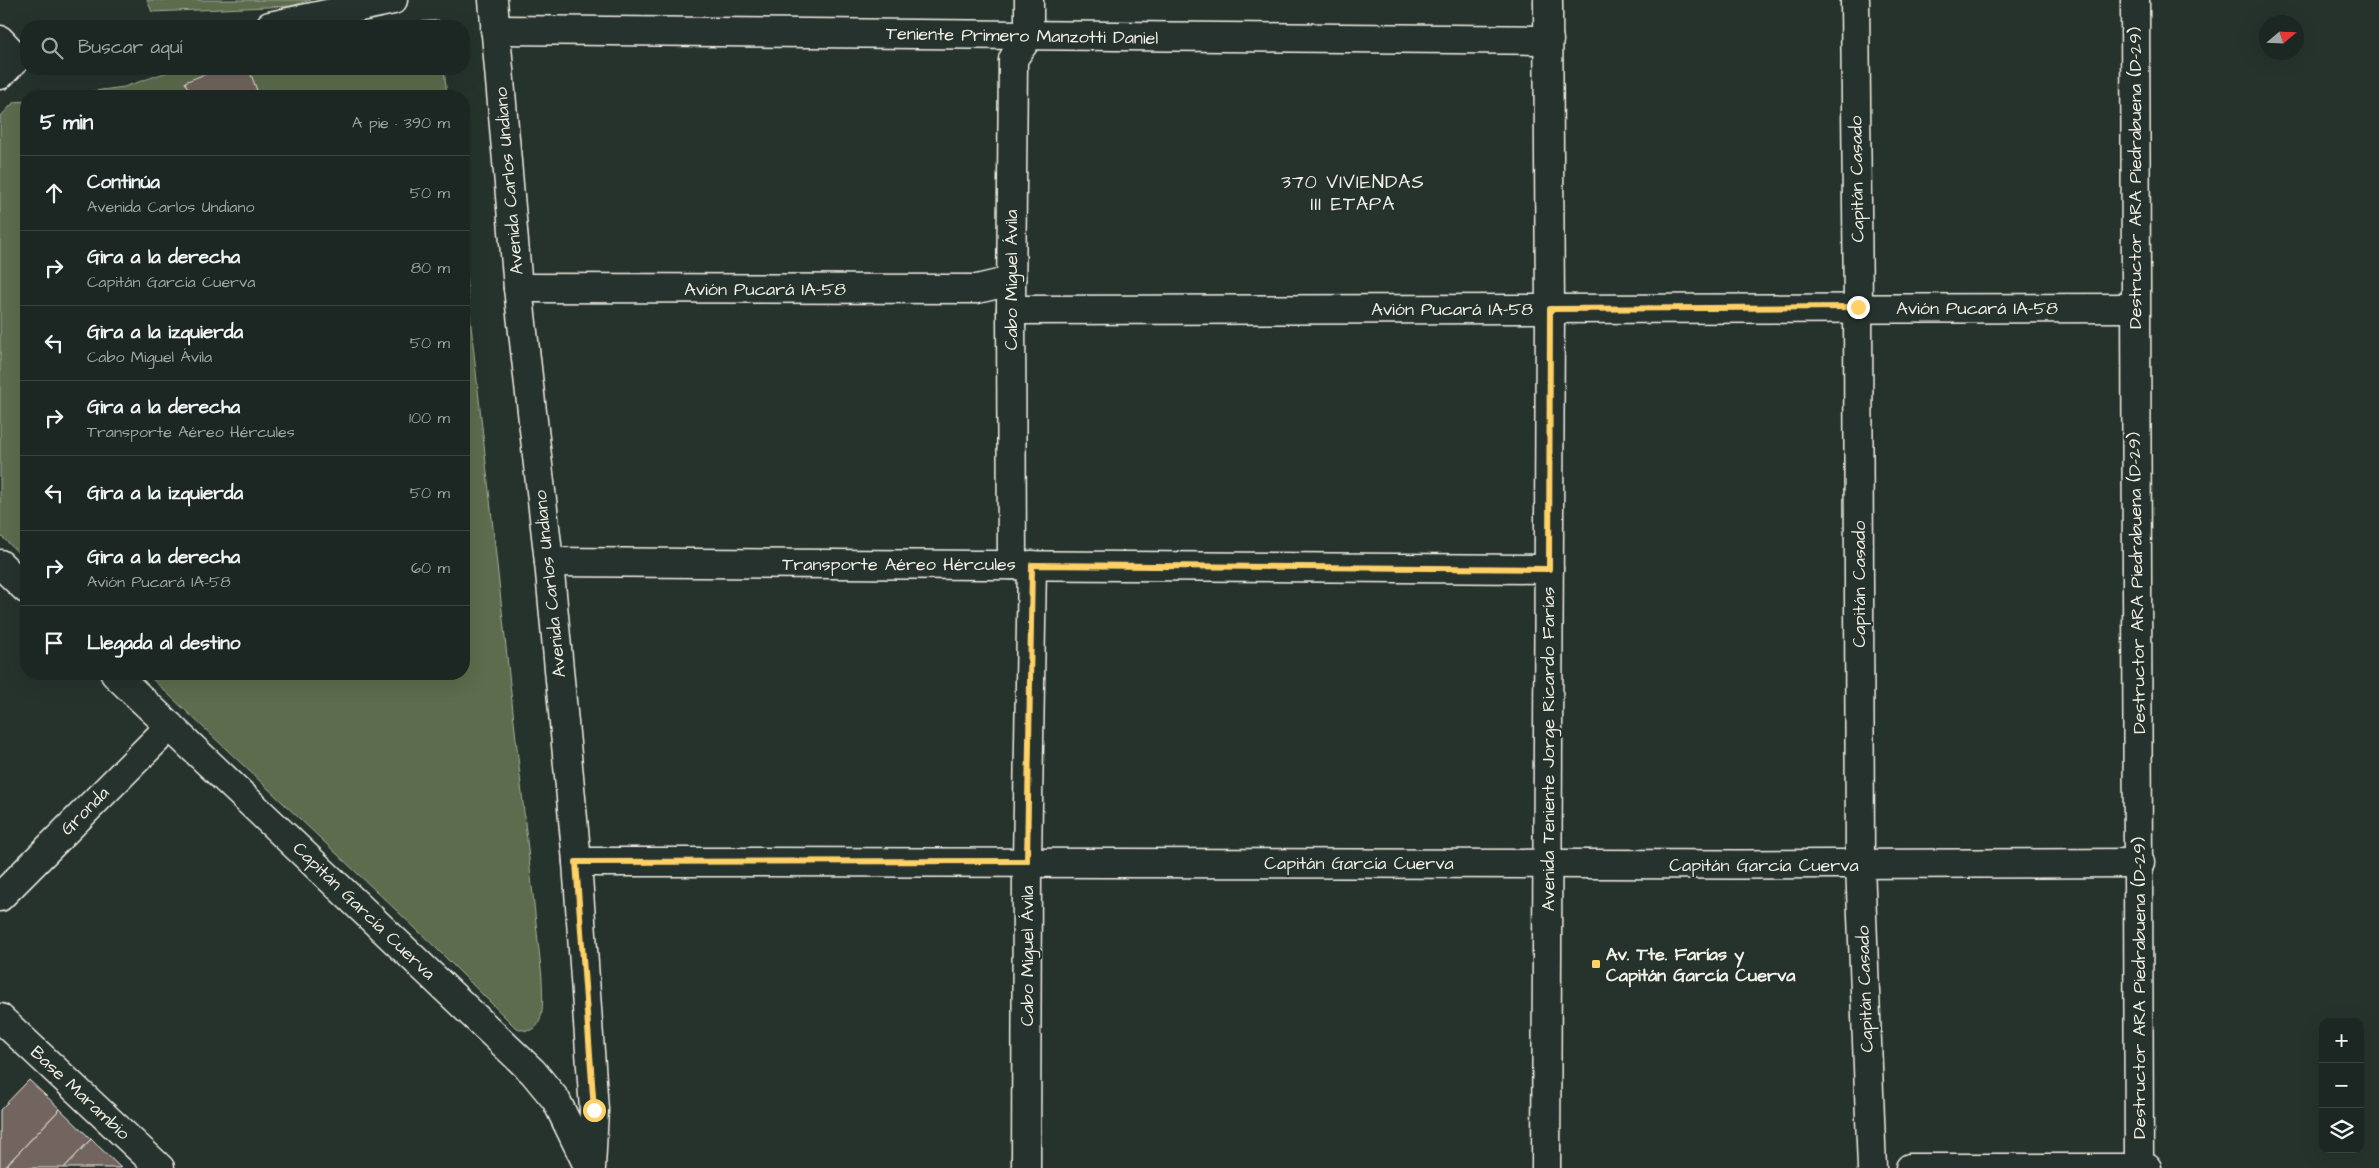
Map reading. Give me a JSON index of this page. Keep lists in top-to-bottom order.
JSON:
{
  "streets": {
    "street": [
      "Teniente Primero Manzotti Daniel",
      "Destructor ARA Piedrabuena (D-29)",
      "Capitán Casado",
      "Avenida Carlos Undiano",
      "Cabo Miguel Ávila",
      "Avión Pucará IA-58",
      "Transporte Aéreo Hércules",
      "Avenida Teniente Jorge Ricardo Farías",
      "Gronda",
      "Capitán García Cuerva",
      "Base Marambio"
    ]
  },
  "crossings": [
    ["Teniente Primero Manzotti Daniel", "Avenida Carlos Undiano"],
    ["Teniente Primero Manzotti Daniel", "Cabo Miguel Ávila"],
    ["Teniente Primero Manzotti Daniel", "Avenida Teniente Jorge Ricardo Farías"],
    ["Destructor ARA Piedrabuena (D-29)", "Avión Pucará IA-58"],
    ["Destructor ARA Piedrabuena (D-29)", "Capitán García Cuerva"],
    ["Capitán Casado", "Avión Pucará IA-58"],
    ["Capitán Casado", "Capitán García Cuerva"],
    ["Avenida Carlos Undiano", "Avión Pucará IA-58"],
    ["Avenida Carlos Undiano", "Transporte Aéreo Hércules"],
    ["Avenida Carlos Undiano", "Capitán García Cuerva"],
    ["Cabo Miguel Ávila", "Avión Pucará IA-58"],
    ["Cabo Miguel Ávila", "Transporte Aéreo Hércules"],
    ["Cabo Miguel Ávila", "Capitán García Cuerva"],
    ["Avión Pucará IA-58", "Avenida Teniente Jorge Ricardo Farías"],
    ["Transporte Aéreo Hércules", "Avenida Teniente Jorge Ricardo Farías"],
    ["Avenida Teniente Jorge Ricardo Farías", "Capitán García Cuerva"],
    ["Gronda", "Capitán García Cuerva"]
  ],
  "districts": ["370 VIVIENDAS III ETAPA"],
  "places": {
    "transit": ["Av. Tte. Farías y Capitán García Cuerva"]
  },
  "north": "right",
  "page": {
    "search": "Buscar aquí",
    "heading": ["5 min", "A pie · 390 m"],
    "list": [
      ["Continúa", "Avenida Carlos Undiano", "50 m"],
      ["Gira a la derecha", "Capitán García Cuerva", "80 m"],
      ["Gira a la izquierda", "Cabo Miguel Ávila", "50 m"],
      ["Gira a la derecha", "Transporte Aéreo Hércules", "100 m"],
      ["Gira a la izquierda", "50 m"],
      ["Gira a la derecha", "Avión Pucará IA-58", "60 m"],
      "Llegada al destino"
    ],
    "map_buttons": ["+", "−"]
  }
}
